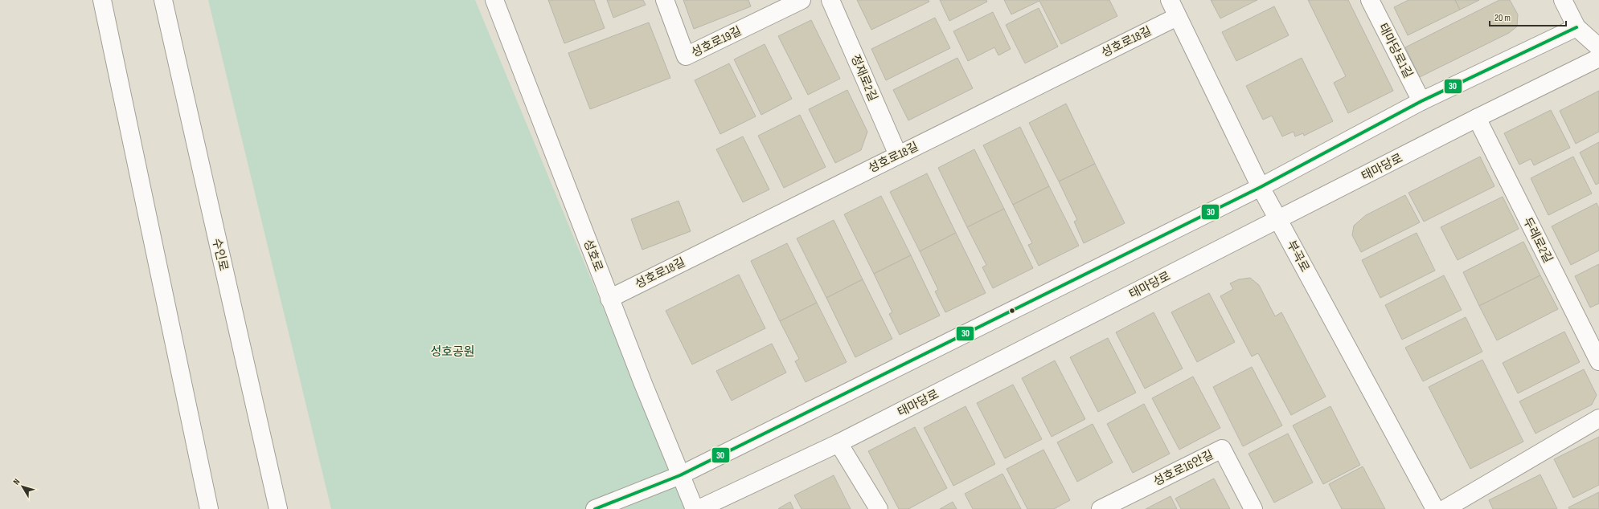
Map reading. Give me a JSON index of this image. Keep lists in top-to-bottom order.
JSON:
{
  "streets": {
    "street": [
      "성호로19길",
      "성호로18길",
      "태마당로1길",
      "정재로2길",
      "태마당로",
      "두레로2길",
      "수인로",
      "성호로",
      "부곡로",
      "성호로16안길"
    ]
  },
  "crossings": [
    ["성호로18길", "정재로2길"],
    ["성호로18길", "성호로"],
    ["성호로18길", "부곡로"],
    ["태마당로", "두레로2길"],
    ["태마당로", "부곡로"]
  ],
  "parks": ["성호공원"],
  "lines": ["transit line 30"],
  "scale_bar": "20 m",
  "north": "top left"
}
